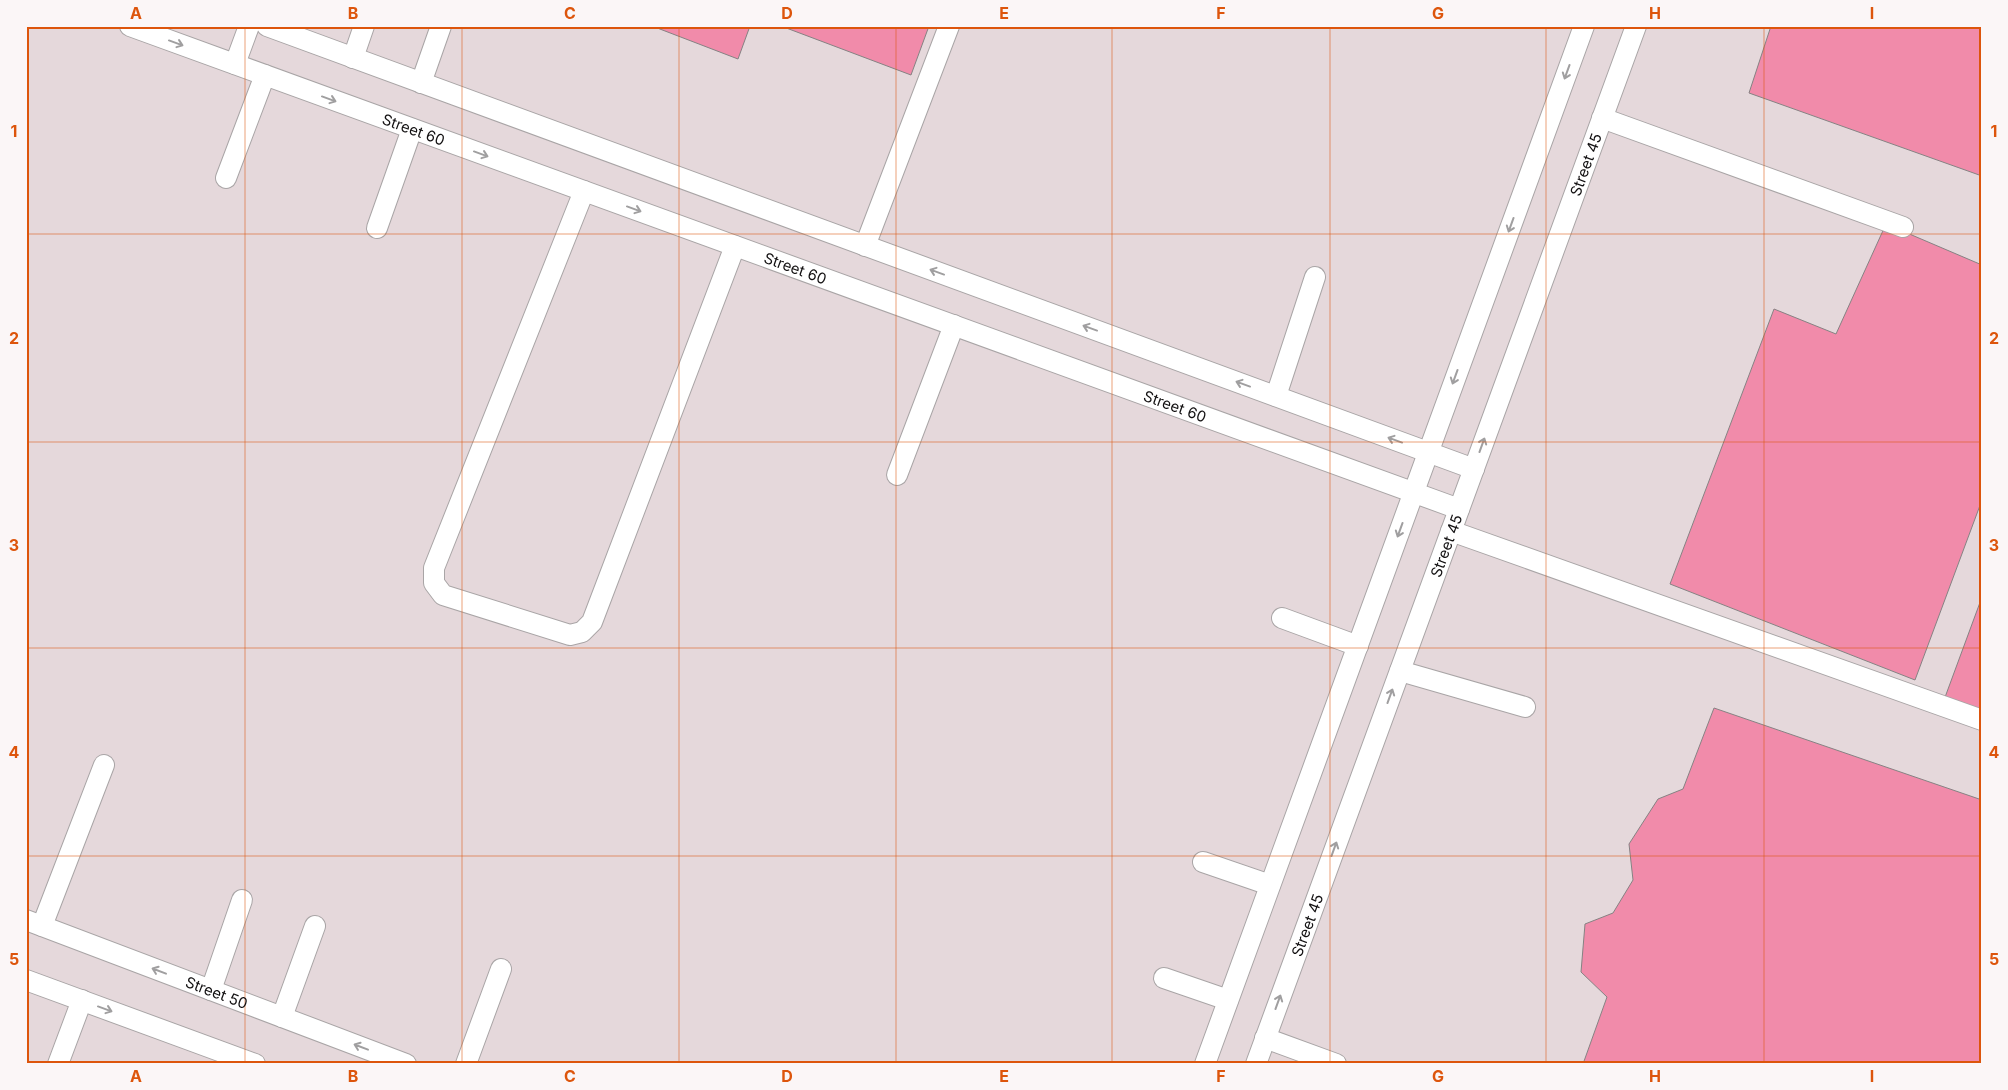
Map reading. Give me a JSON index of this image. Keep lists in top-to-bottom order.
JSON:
{
  "streets": {
    "lane": ["Street 60", "Street 45", "Street 50"]
  },
  "crossings": [
    ["Street 60", "Street 45"]
  ],
  "grid": {
    "columns": [
      "A",
      "B",
      "C",
      "D",
      "E",
      "F",
      "G",
      "H",
      "I"
    ],
    "rows": [
      "1",
      "2",
      "3",
      "4",
      "5"
    ]
  }
}
